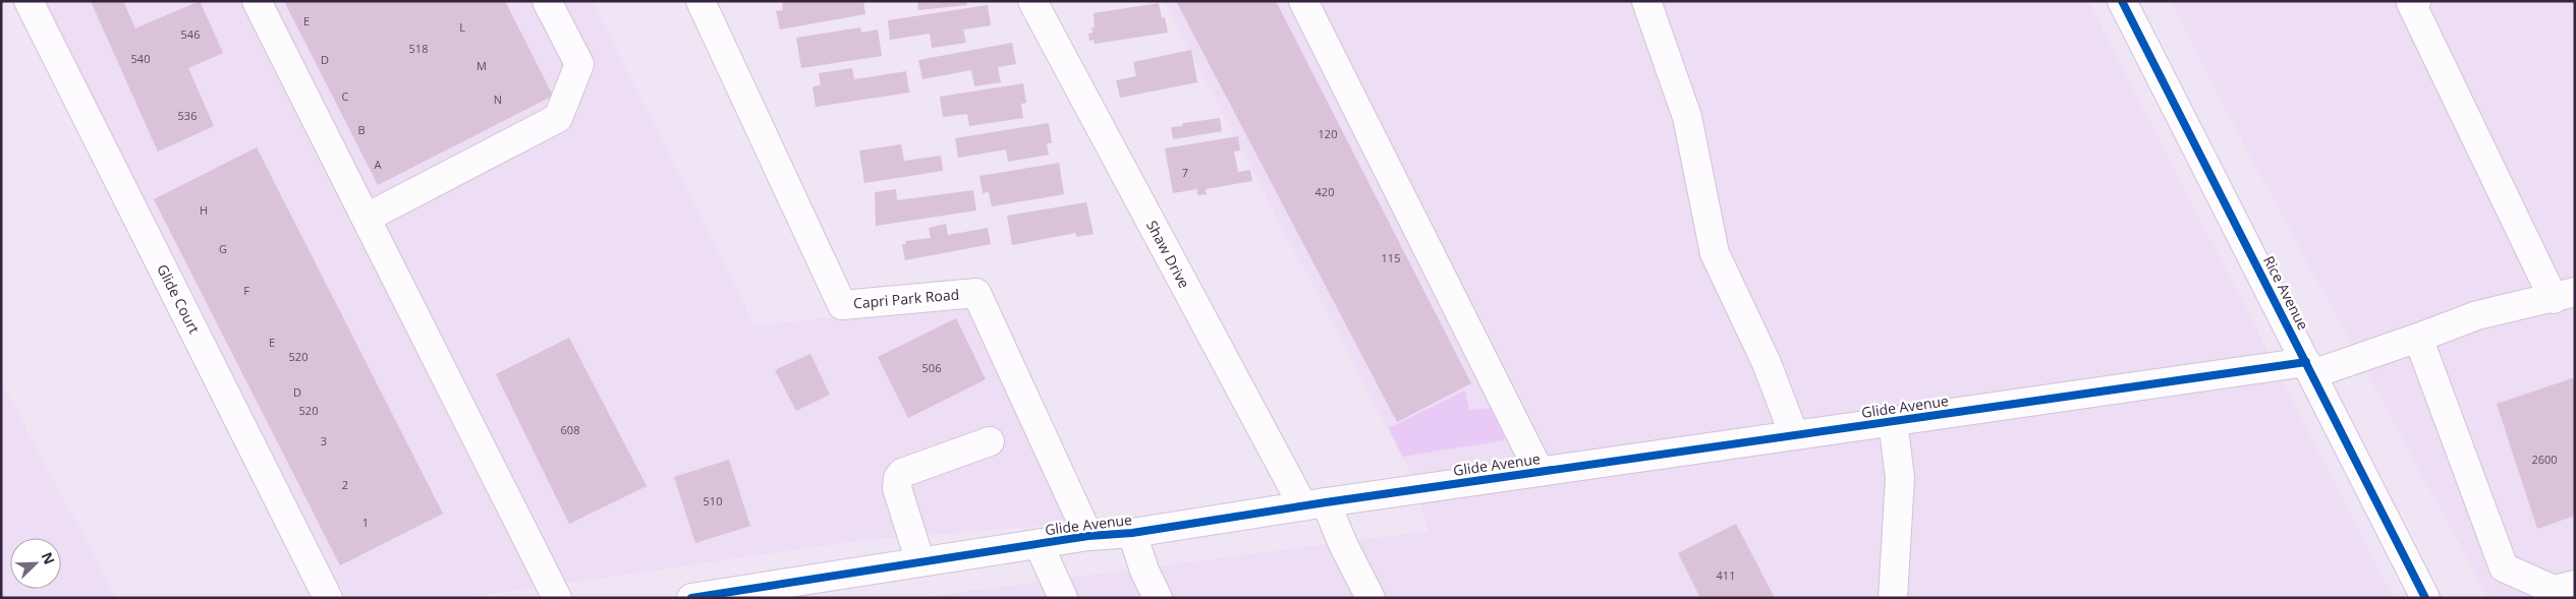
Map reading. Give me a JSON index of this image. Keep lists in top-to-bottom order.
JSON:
{
  "streets": {
    "street": [
      "Shaw Drive",
      "Rice Avenue",
      "Glide Court",
      "Capri Park Road",
      "Glide Avenue"
    ]
  },
  "crossings": [
    ["Shaw Drive", "Glide Avenue"],
    ["Rice Avenue", "Glide Avenue"],
    ["Capri Park Road", "Glide Avenue"]
  ],
  "house_numbers": [
    "E",
    "L",
    "546",
    "518",
    "540",
    "D",
    "M",
    "C",
    "N",
    "536",
    "B",
    "120",
    "A",
    "7",
    "420",
    "H",
    "G",
    "115",
    "F",
    "E",
    "520",
    "506",
    "D",
    "520",
    "608",
    "3",
    "2600",
    "2",
    "510",
    "1",
    "411"
  ],
  "north": "top right"
}
